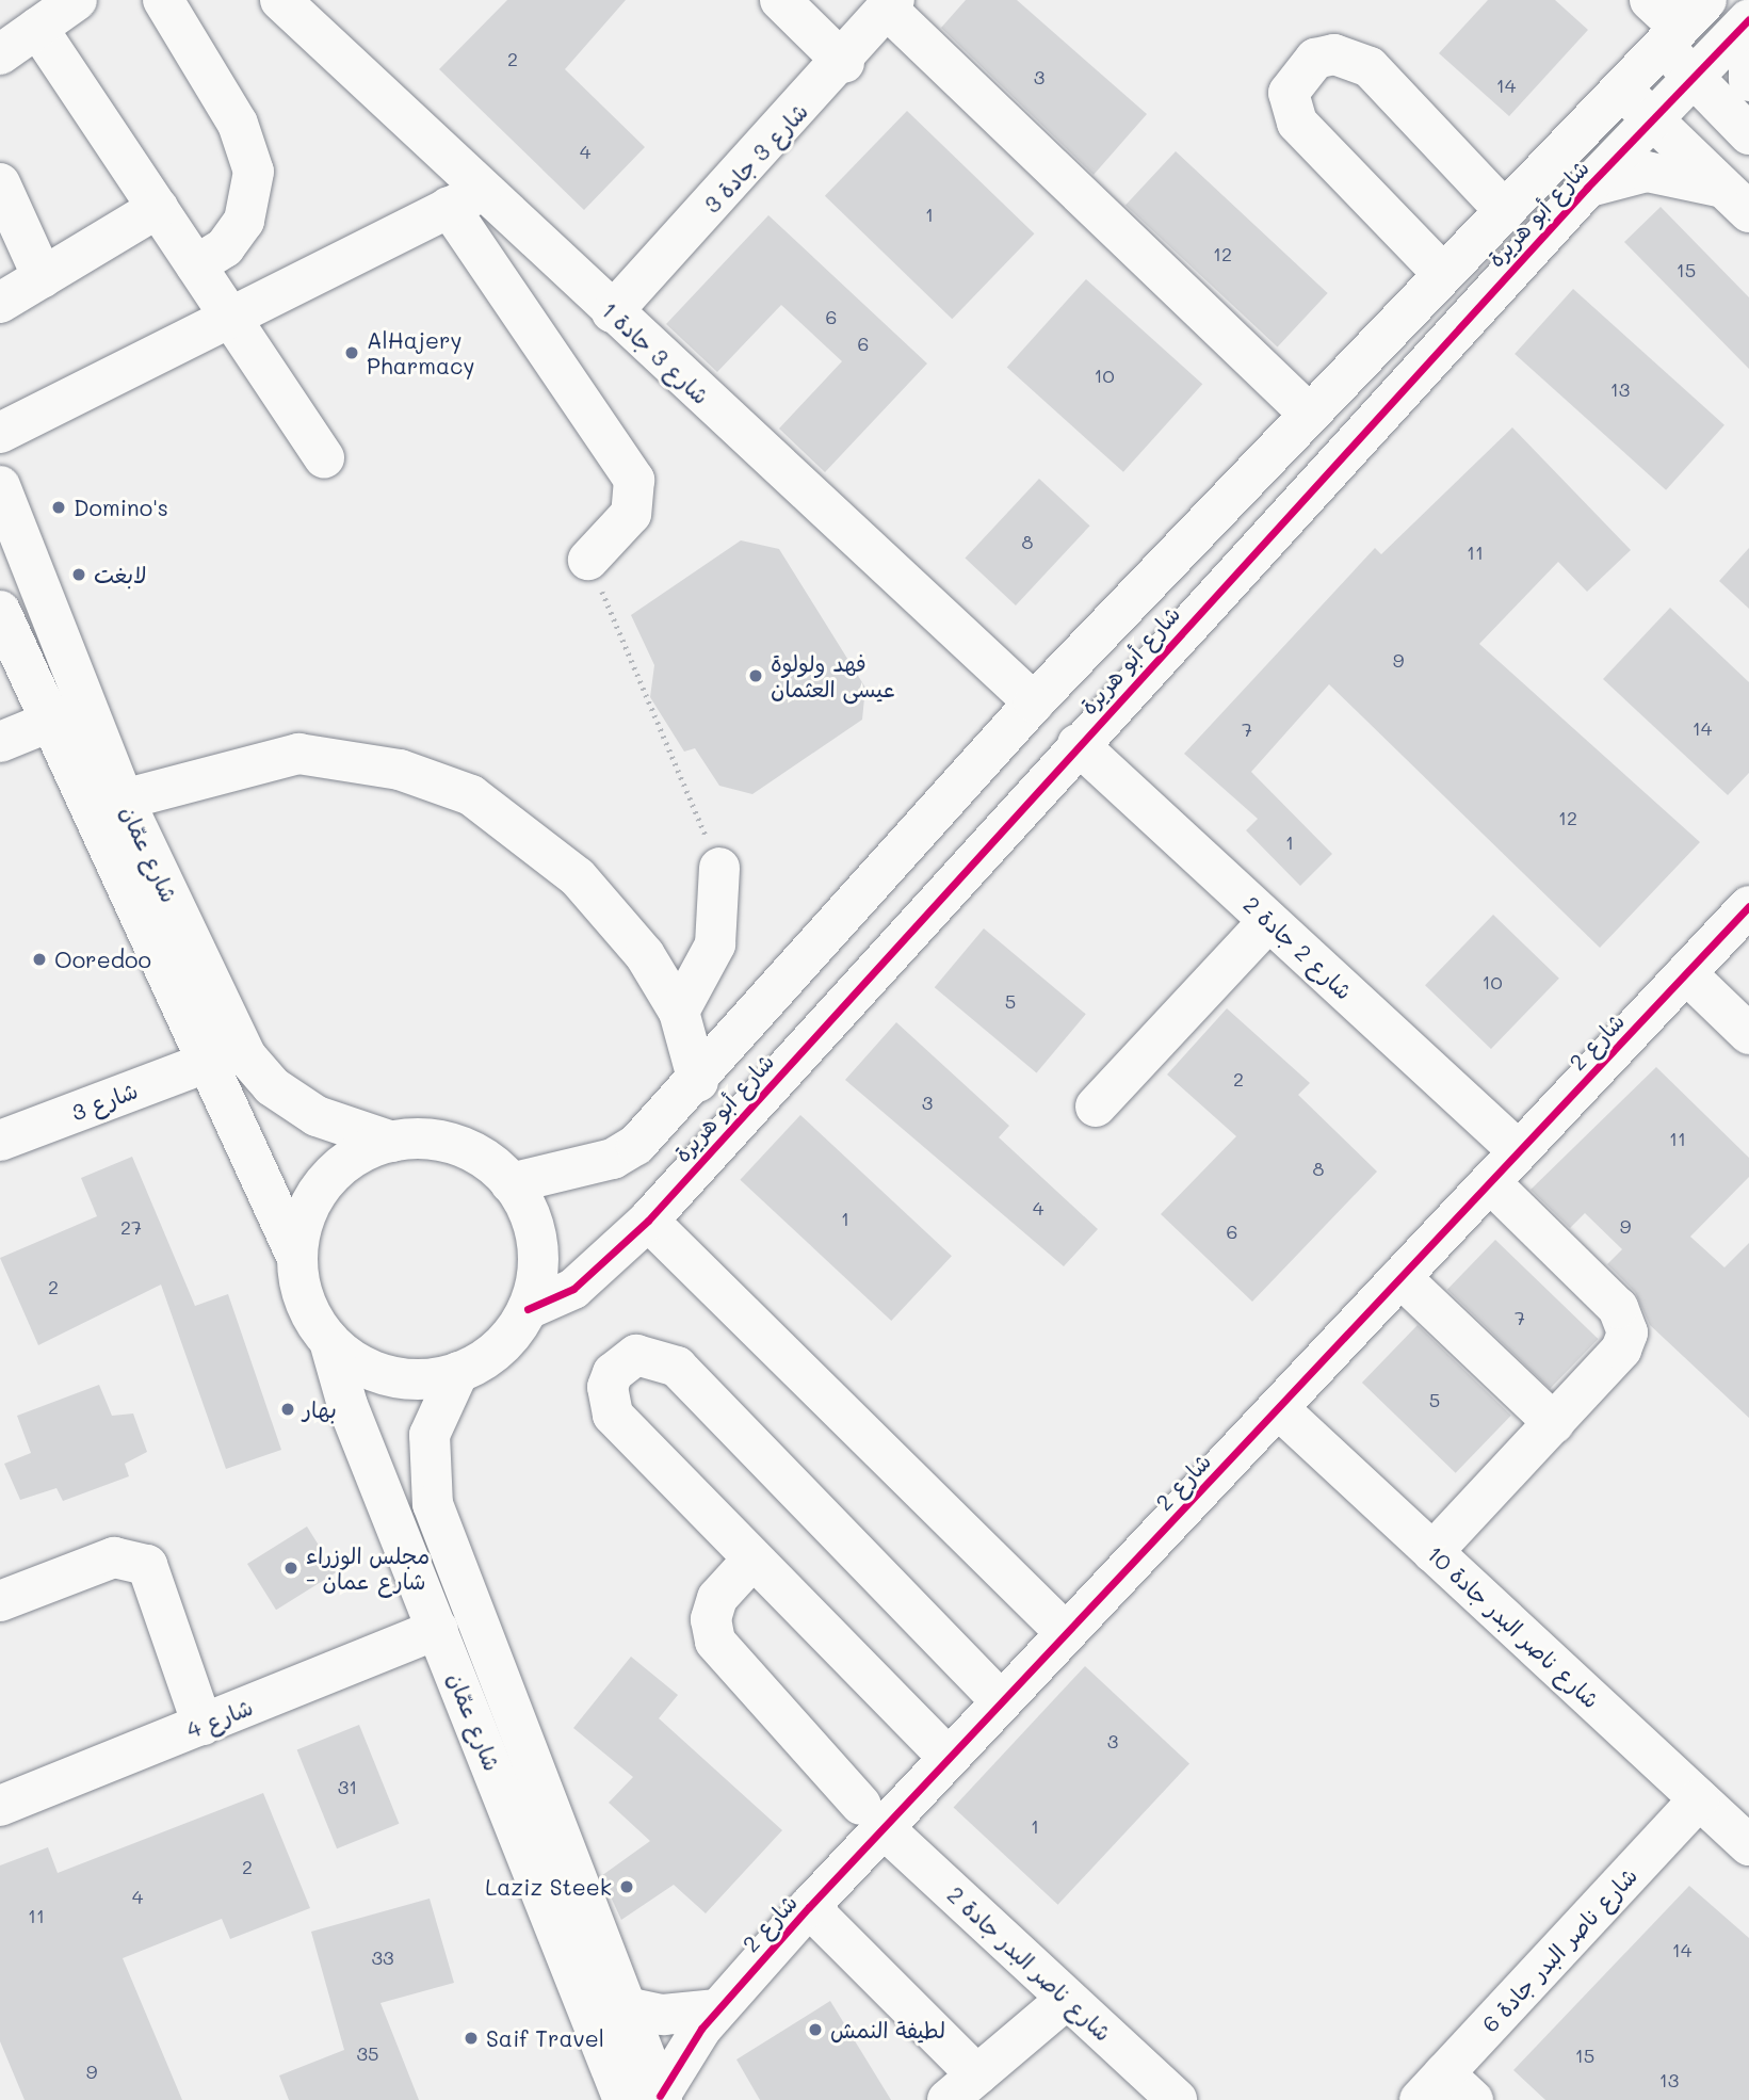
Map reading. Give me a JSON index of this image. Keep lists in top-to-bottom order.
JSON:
{
  "streets": {
    "street": [
      "شارع 3 جادة 3",
      "شارع أبو هريرة",
      "شارع 3 جادة 1",
      "شارع عمّان",
      "شارع 2 جادة 2",
      "شارع 2",
      "شارع 3",
      "شارع ناصر البدر جادة 10",
      "شارع 4",
      "شارع ناصر البدر جادة 6",
      "شارع ناصر البدر جادة 2"
    ]
  },
  "crossings": [
    ["شارع 3 جادة 3", "شارع 3 جادة 1"],
    ["شارع أبو هريرة", "شارع 3 جادة 1"],
    ["شارع أبو هريرة", "شارع عمّان"],
    ["شارع أبو هريرة", "شارع 2 جادة 2"],
    ["شارع عمّان", "شارع 2"],
    ["شارع عمّان", "شارع 3"],
    ["شارع عمّان", "شارع 4"],
    ["شارع 2 جادة 2", "شارع 2"],
    ["شارع 2", "شارع ناصر البدر جادة 10"],
    ["شارع 2", "شارع ناصر البدر جادة 2"],
    ["شارع ناصر البدر جادة 10", "شارع ناصر البدر جادة 6"]
  ],
  "places": [
    "AlHajery Pharmacy",
    "Domino's",
    "لابغت",
    "فهد ولولوة عيسى العثمان",
    "Ooredoo",
    "بهار",
    "مجلس الوزراء - شارع عمان",
    "Laziz Steek",
    "لطيفة النمش",
    "Saif Travel"
  ],
  "house_numbers": [
    "2",
    "3",
    "14",
    "4",
    "1",
    "12",
    "15",
    "6",
    "6",
    "10",
    "13",
    "8",
    "11",
    "9",
    "14",
    "7",
    "12",
    "1",
    "10",
    "5",
    "2",
    "3",
    "11",
    "8",
    "4",
    "1",
    "9",
    "27",
    "6",
    "2",
    "7",
    "5",
    "3",
    "31",
    "1",
    "2",
    "4",
    "11",
    "14",
    "33",
    "35",
    "15",
    "9",
    "13"
  ]
}
